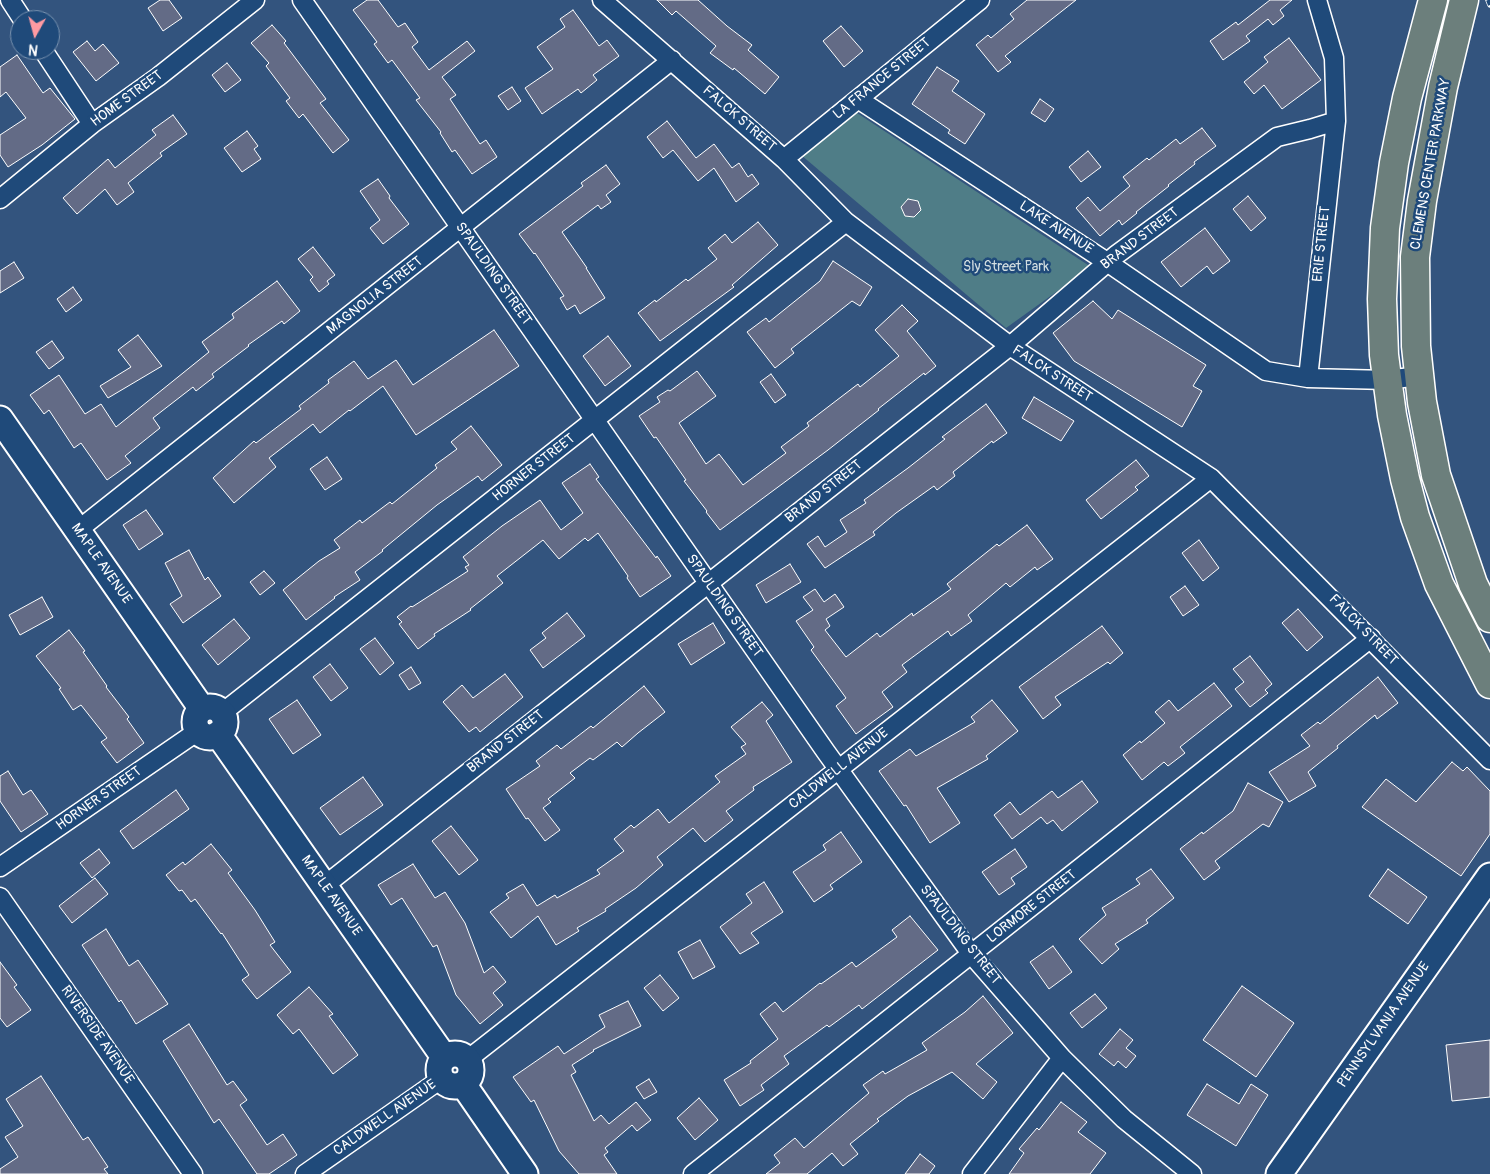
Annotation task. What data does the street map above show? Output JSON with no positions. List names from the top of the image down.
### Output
{
  "streets": {
    "main road": ["CLEMENS CENTER PARKWAY", "MAPLE AVENUE", "PENNSYLVANIA AVENUE"],
    "street": [
      "LA FRANCE STREET",
      "HOME STREET",
      "FALCK STREET",
      "LAKE AVENUE",
      "BRAND STREET",
      "ERIE STREET",
      "SPAULDING STREET",
      "MAGNOLIA STREET",
      "HORNER STREET",
      "CALDWELL AVENUE",
      "LORMORE STREET",
      "RIVERSIDE AVENUE"
    ]
  },
  "crossings": [
    ["LA FRANCE STREET", "FALCK STREET"],
    ["LA FRANCE STREET", "LAKE AVENUE"],
    ["FALCK STREET", "BRAND STREET"],
    ["FALCK STREET", "MAGNOLIA STREET"],
    ["FALCK STREET", "HORNER STREET"],
    ["FALCK STREET", "CALDWELL AVENUE"],
    ["FALCK STREET", "LORMORE STREET"],
    ["LAKE AVENUE", "BRAND STREET"],
    ["LAKE AVENUE", "ERIE STREET"],
    ["BRAND STREET", "ERIE STREET"],
    ["BRAND STREET", "SPAULDING STREET"],
    ["BRAND STREET", "MAPLE AVENUE"],
    ["SPAULDING STREET", "MAGNOLIA STREET"],
    ["SPAULDING STREET", "HORNER STREET"],
    ["SPAULDING STREET", "CALDWELL AVENUE"],
    ["SPAULDING STREET", "LORMORE STREET"],
    ["MAGNOLIA STREET", "MAPLE AVENUE"],
    ["HORNER STREET", "MAPLE AVENUE"],
    ["MAPLE AVENUE", "CALDWELL AVENUE"]
  ],
  "parks": ["Sly Street Park"],
  "north": "bottom"
}
